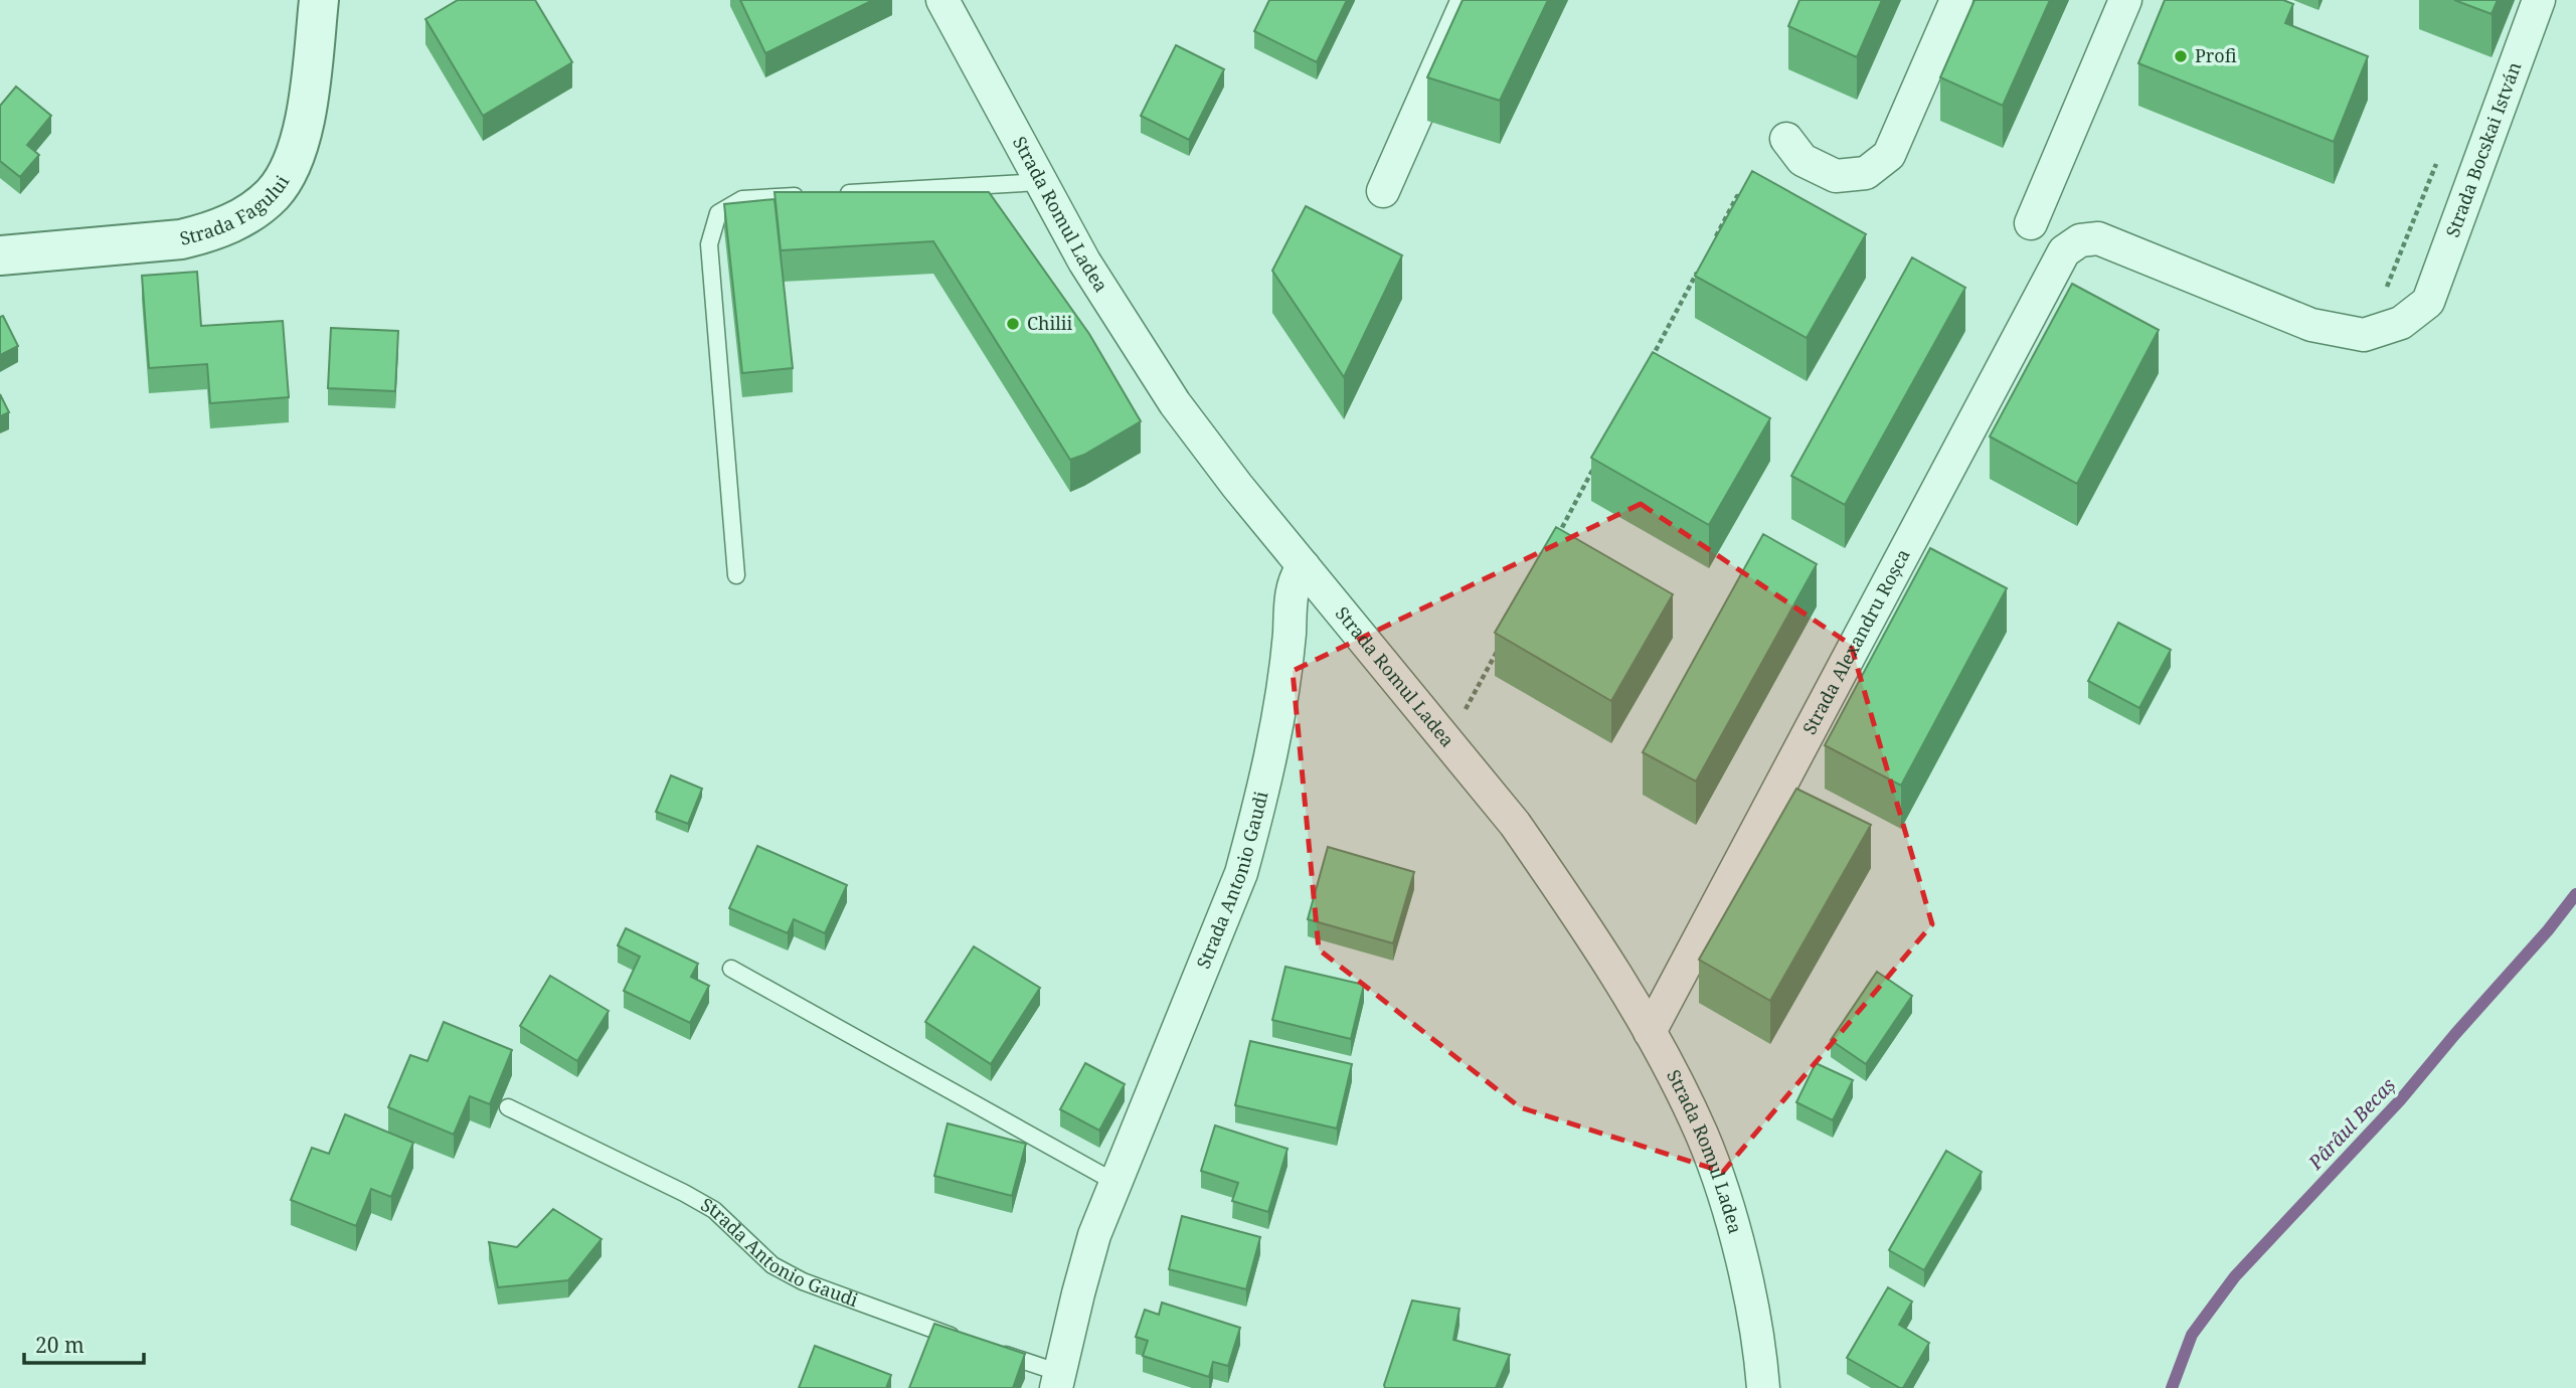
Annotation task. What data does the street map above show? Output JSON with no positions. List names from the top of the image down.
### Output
{
  "streets": {
    "street": [
      "Strada Bocskai István",
      "Strada Fagului",
      "Strada Romul Ladea",
      "Strada Alexandru Roșca",
      "Strada Antonio Gaudi"
    ]
  },
  "crossings": [
    ["Strada Bocskai István", "Strada Alexandru Roșca"],
    ["Strada Romul Ladea", "Strada Alexandru Roșca"],
    ["Strada Romul Ladea", "Strada Antonio Gaudi"]
  ],
  "water": ["Pârâul Becaș"],
  "places": ["Profi", "Chilii"],
  "scale_bar": "20 m"
}
